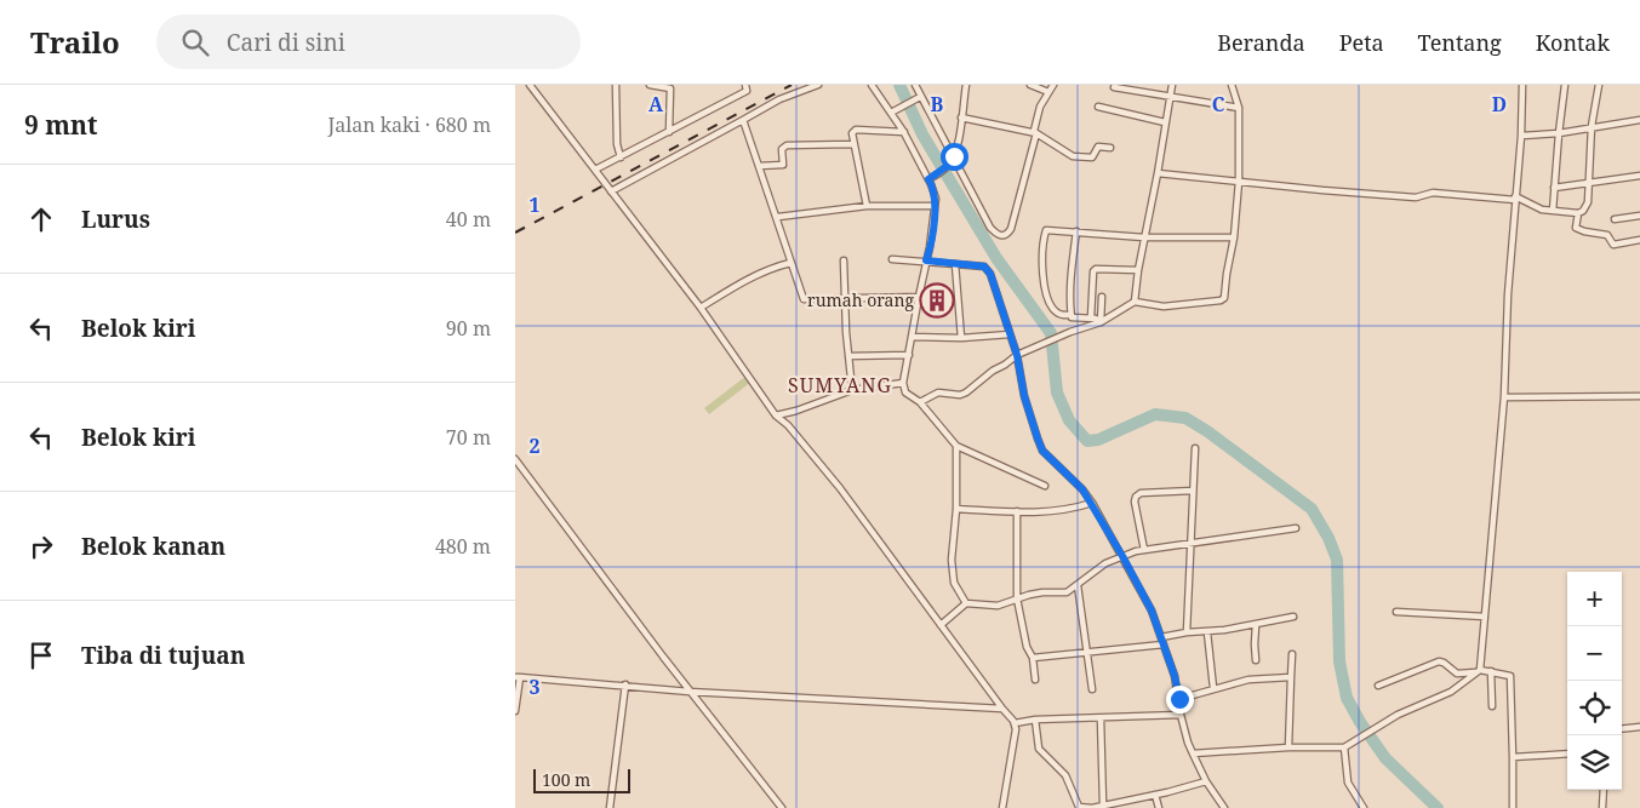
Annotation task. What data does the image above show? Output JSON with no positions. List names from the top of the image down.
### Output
{
  "districts": ["SUMYANG"],
  "places": {
    "building": ["rumah orang"]
  },
  "scale_bar": "100 m",
  "page": {
    "header": "Trailo",
    "search": "Cari di sini",
    "nav": [
      "Beranda",
      "Peta",
      "Tentang",
      "Kontak"
    ],
    "heading": ["9 mnt", "Jalan kaki · 680 m"],
    "list": [
      ["Lurus", "40 m"],
      ["Belok kiri", "90 m"],
      ["Belok kiri", "70 m"],
      ["Belok kanan", "480 m"],
      "Tiba di tujuan"
    ],
    "map_buttons": ["+", "−"],
    "scale": "100 m"
  },
  "grid": {
    "columns": [
      "A",
      "B",
      "C",
      "D"
    ],
    "rows": ["1", "2", "3"]
  }
}
